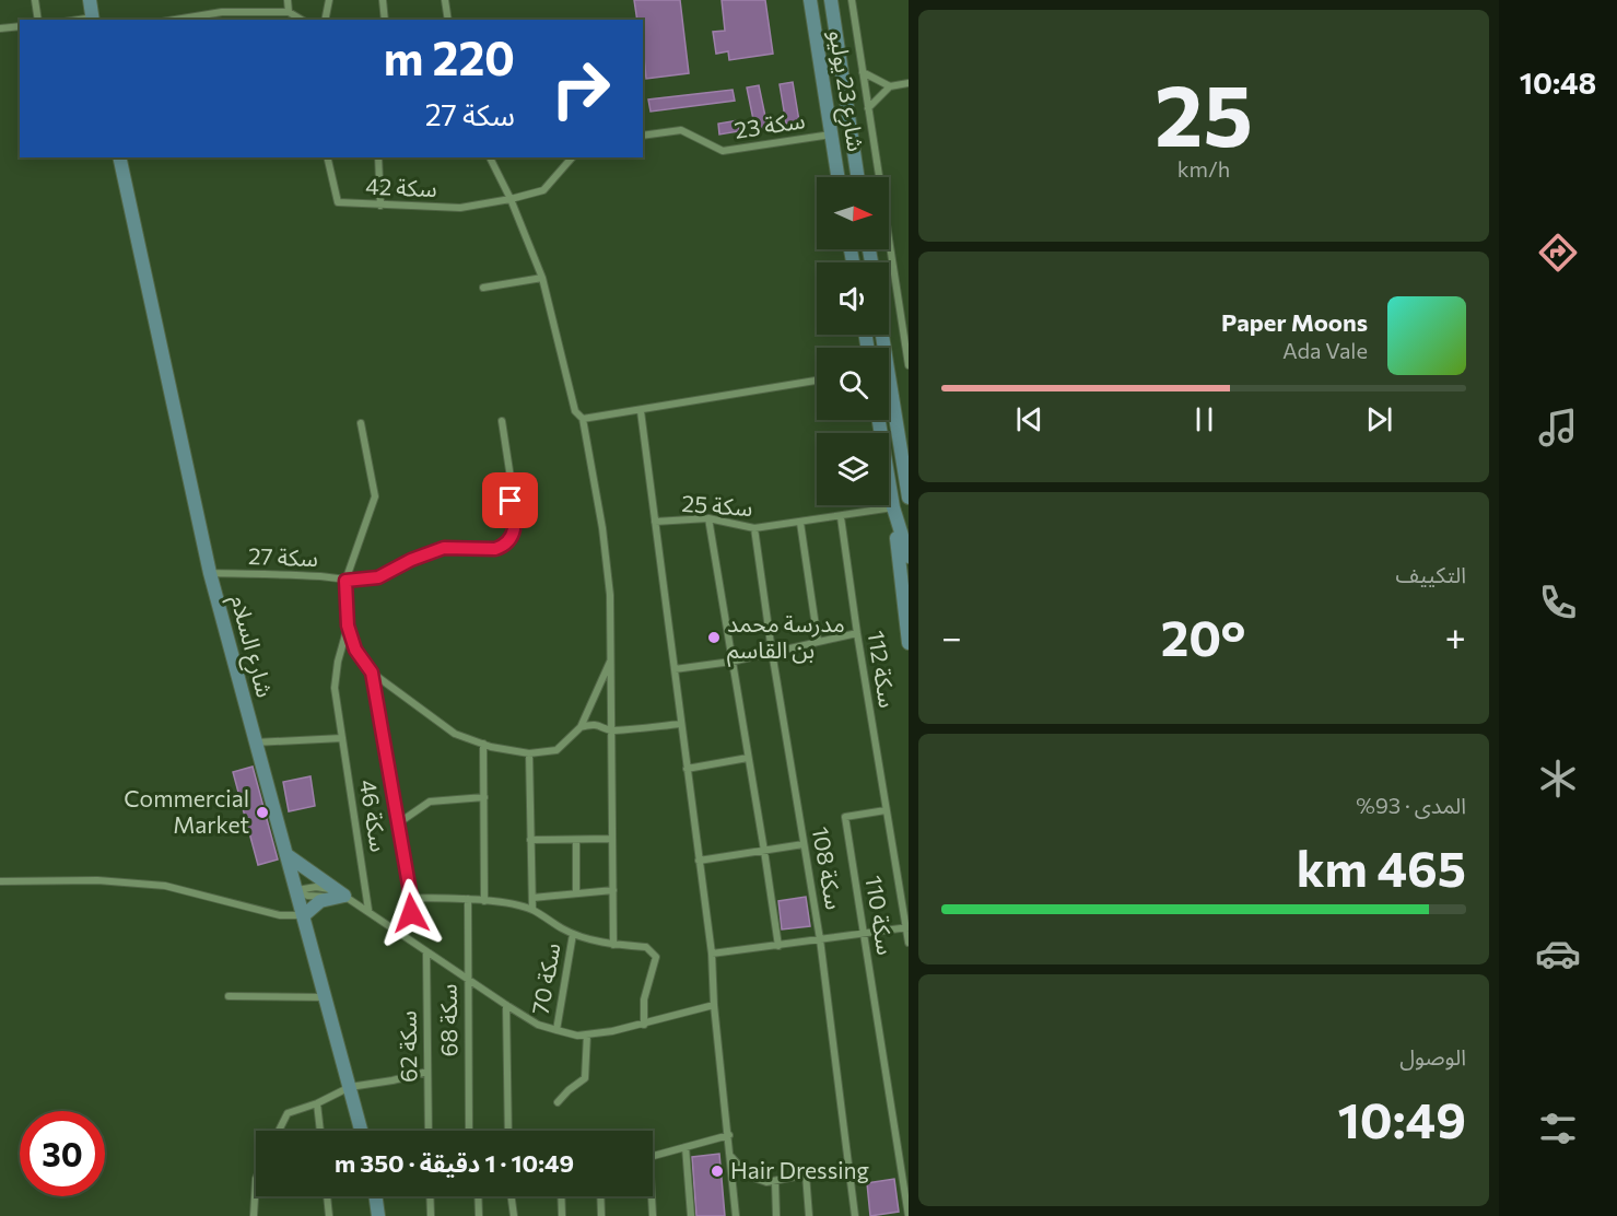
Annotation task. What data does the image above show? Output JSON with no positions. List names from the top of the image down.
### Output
{
  "streets": {
    "street": [
      "شارع 23 يوليو",
      "سكة 23",
      "سكة 42",
      "سكة 25",
      "سكة 27",
      "شارع السلام",
      "سكة 112",
      "سكة 46",
      "سكة 108",
      "سكة 110",
      "سكة 70",
      "سكة 68",
      "سكة 62"
    ]
  },
  "crossings": [
    ["شارع 23 يوليو", "سكة 23"],
    ["سكة 25", "سكة 112"],
    ["سكة 25", "سكة 108"],
    ["سكة 27", "شارع السلام"],
    ["سكة 112", "سكة 110"]
  ],
  "places": ["مدرسة محمد بن القاسم", "Commercial Market", "Hair Dressing"],
  "north": "right",
  "page": {
    "tabs": "10:48",
    "tile": [
      ["25", "km/h"],
      "التكييف",
      ["المدى · 93%", "465 km"],
      ["الوصول", "10:49"]
    ],
    "turn": ["220 m", "سكة 27"],
    "song": ["Paper Moons", "Ada Vale"],
    "heat": ["−", "20°", "+"],
    "limit": "30",
    "trip": "10:49 · 1 دقيقة · 350 m"
  }
}
